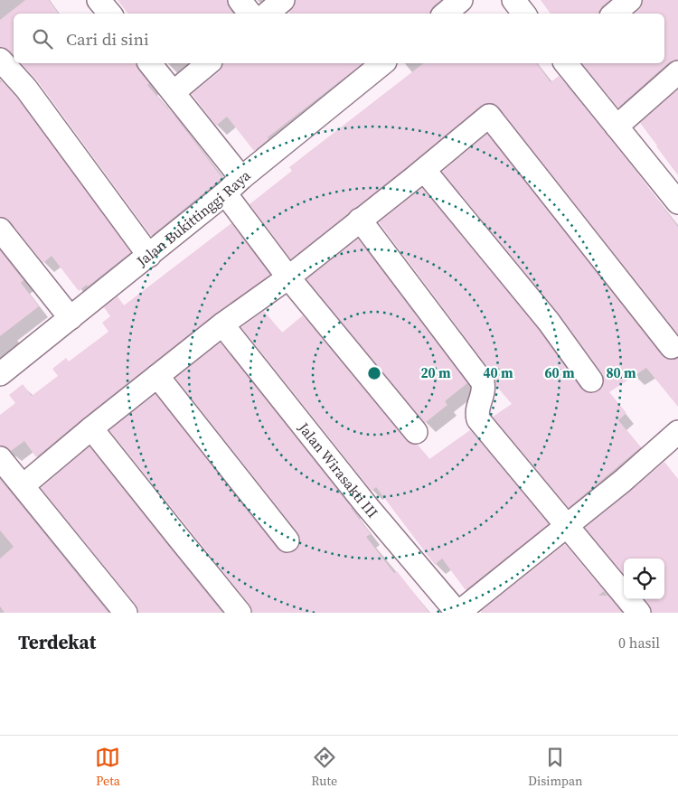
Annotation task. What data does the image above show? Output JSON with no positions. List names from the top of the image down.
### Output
{
  "streets": {
    "street": ["Jalan Bukittinggi Raya", "Jalan Wirasakti III"]
  },
  "page": {
    "search": "Cari di sini",
    "heading": ["Terdekat", "0 hasil"],
    "nav": ["Peta", "Rute", "Disimpan"]
  },
  "rings": [
    "20 m",
    "40 m",
    "60 m",
    "80 m"
  ]
}
